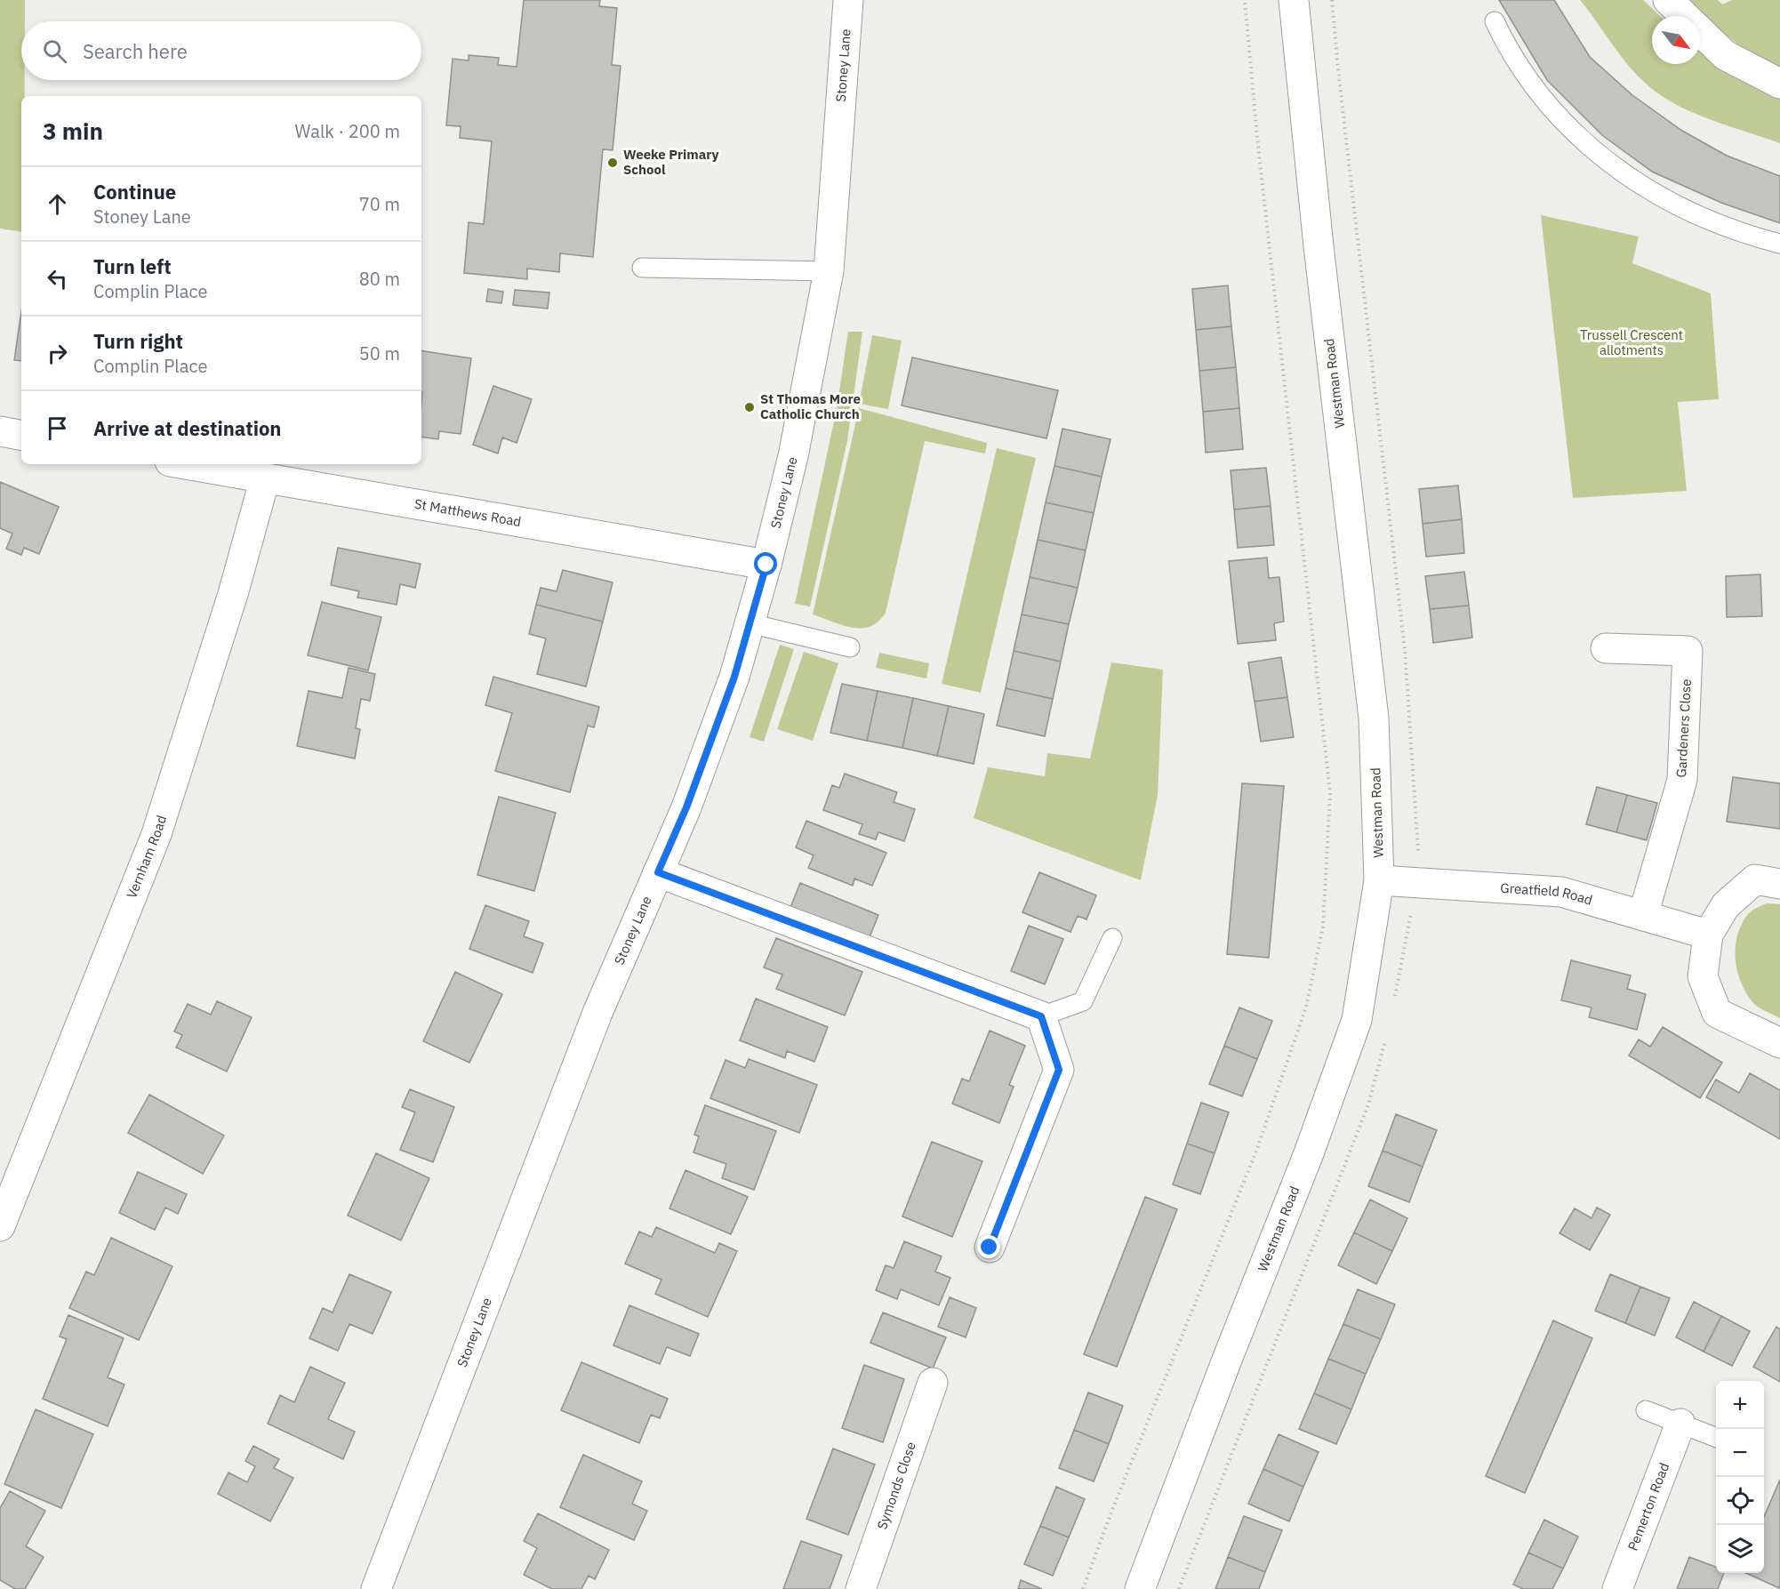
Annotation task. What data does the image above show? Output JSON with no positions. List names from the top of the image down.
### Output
{
  "streets": {
    "street": [
      "Stoney Lane",
      "Westman Road",
      "St Matthews Road",
      "Gardeners Close",
      "Vernham Road",
      "Greatfield Road",
      "Symonds Close",
      "Pemerton Road"
    ]
  },
  "crossings": [
    ["Stoney Lane", "St Matthews Road"],
    ["Westman Road", "Greatfield Road"],
    ["St Matthews Road", "Vernham Road"],
    ["Gardeners Close", "Greatfield Road"]
  ],
  "parks": ["Trussell Crescent allotments"],
  "places": ["Weeke Primary School", "St Thomas More Catholic Church"],
  "north": "bottom right",
  "page": {
    "search": "Search here",
    "heading": ["3 min", "Walk · 200 m"],
    "list": [
      ["Continue", "Stoney Lane", "70 m"],
      ["Turn left", "Complin Place", "80 m"],
      ["Turn right", "Complin Place", "50 m"],
      "Arrive at destination"
    ],
    "map_buttons": ["+", "−"]
  }
}
